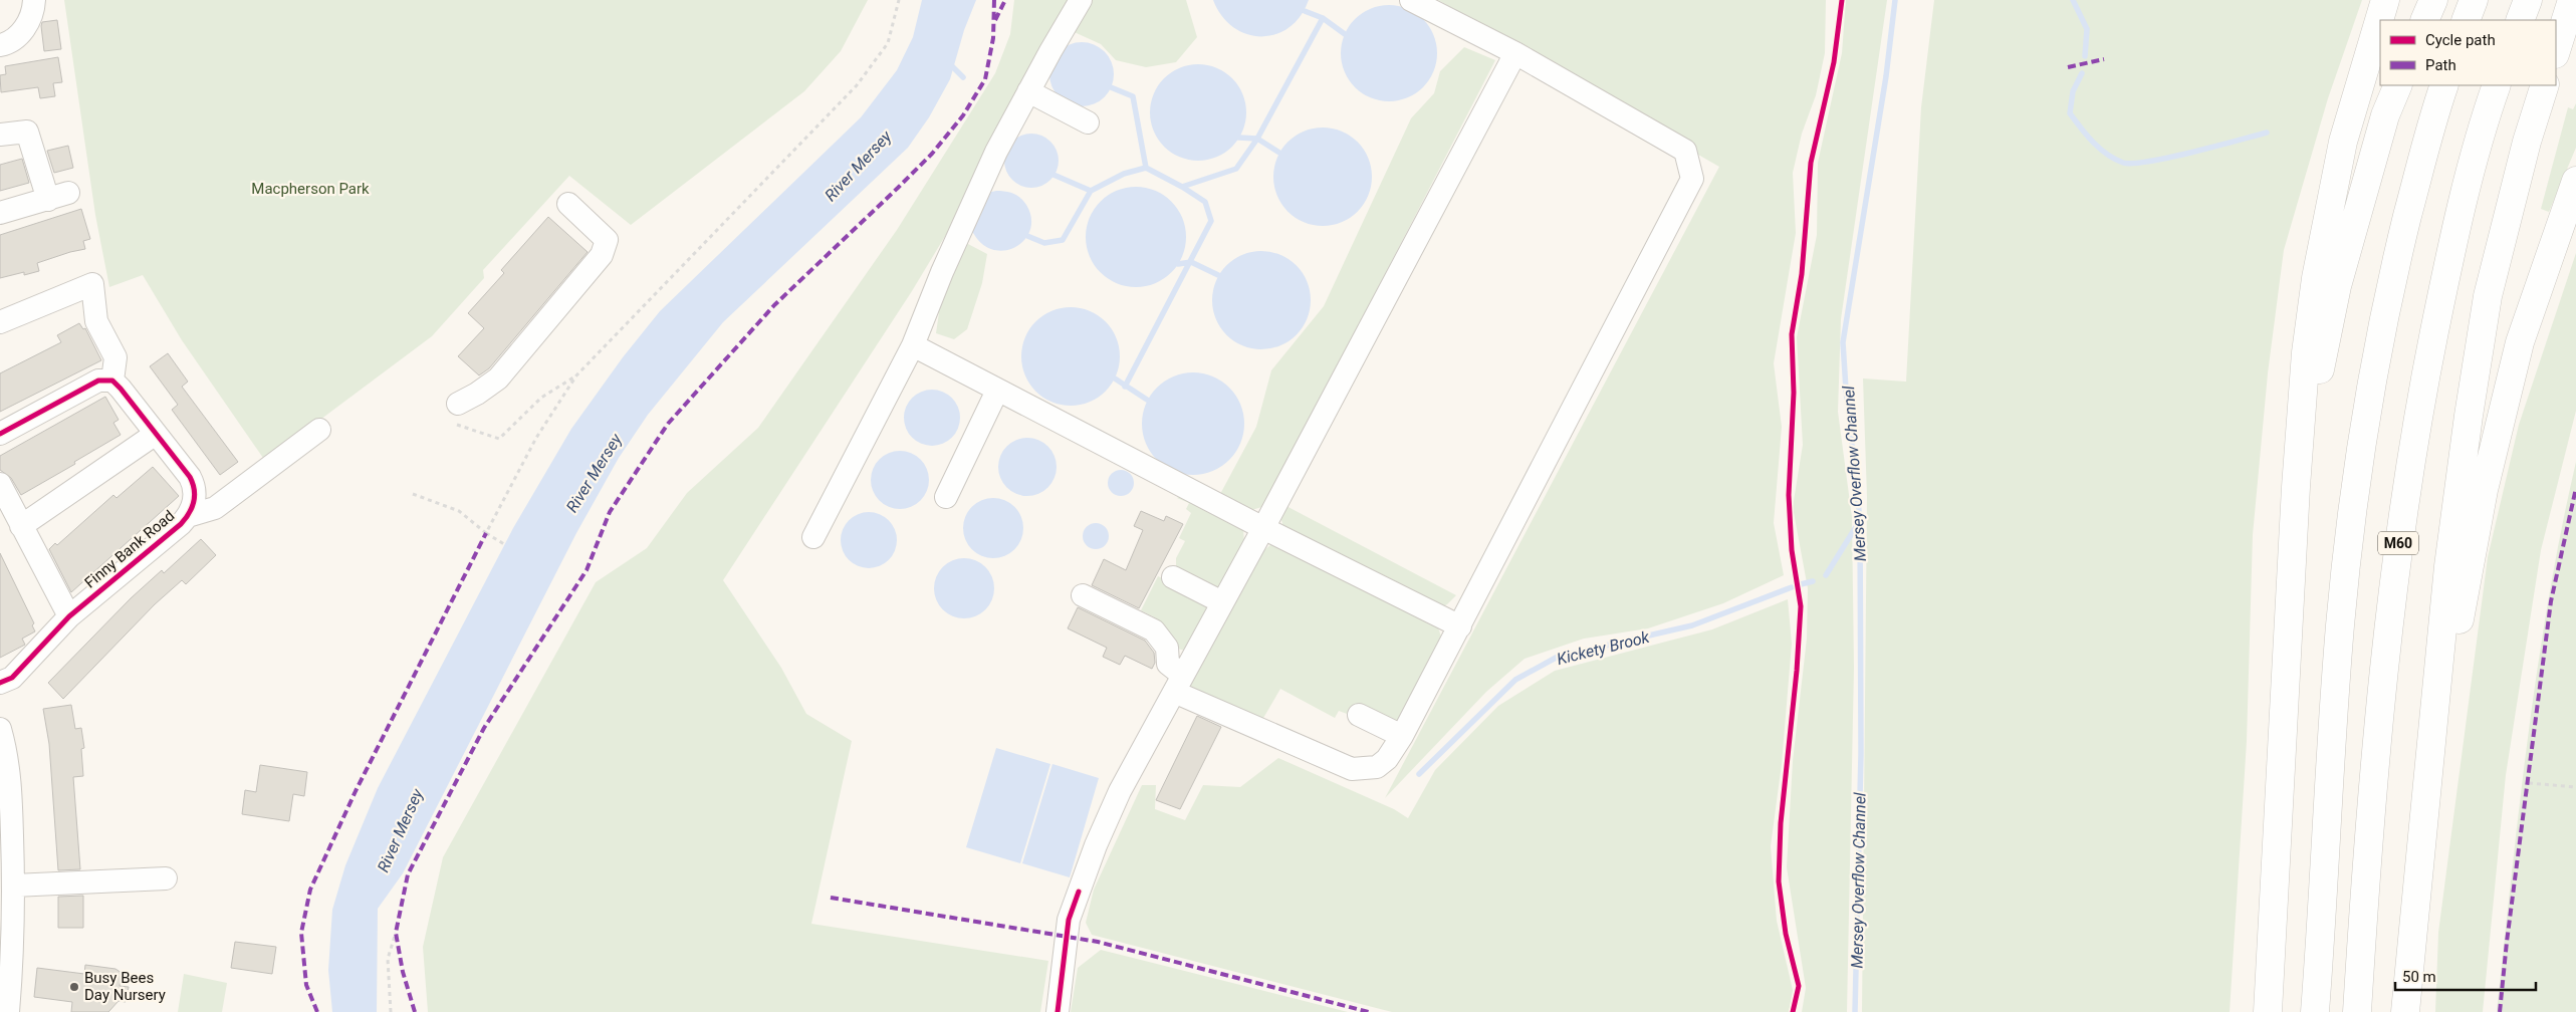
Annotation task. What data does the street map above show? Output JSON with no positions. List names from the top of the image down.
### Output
{
  "streets": {
    "highway": ["M60"],
    "street": ["Finny Bank Road"]
  },
  "water": ["River Mersey", "Mersey Overflow Channel", "Kickety Brook"],
  "parks": ["Macpherson Park"],
  "places": ["Busy Bees Day Nursery"],
  "legend": ["Cycle path", "Path"],
  "scale_bar": "50 m"
}
